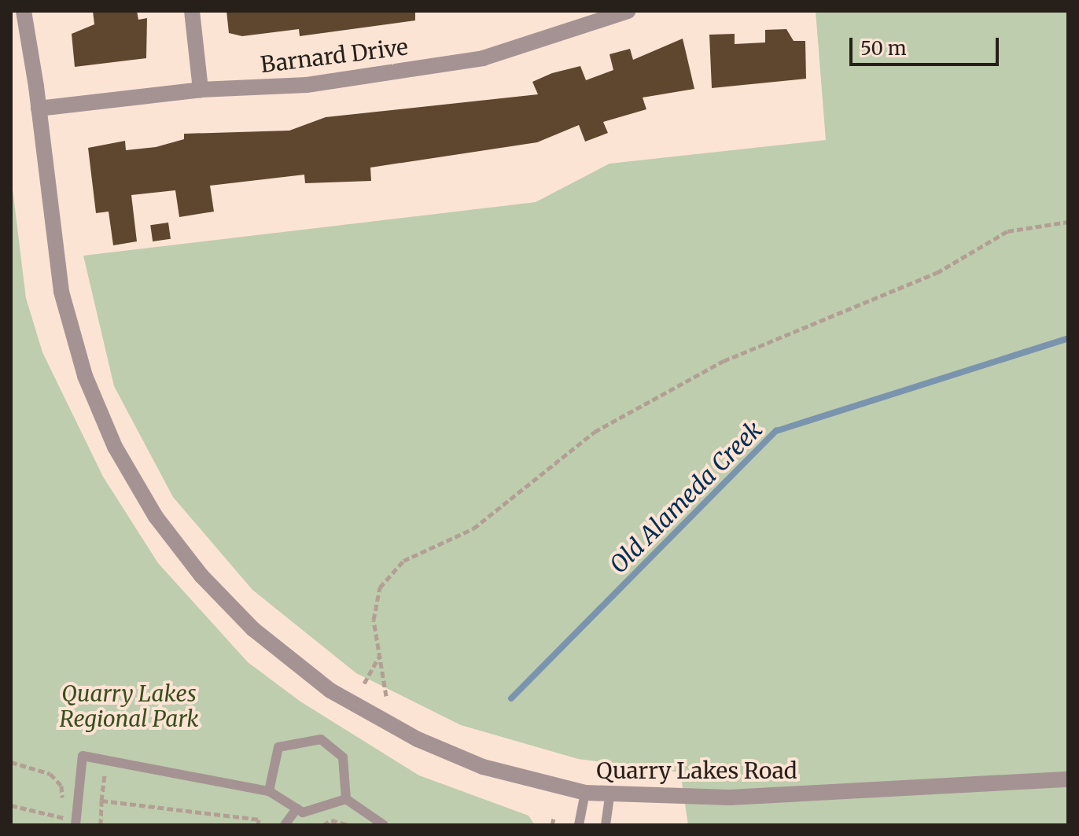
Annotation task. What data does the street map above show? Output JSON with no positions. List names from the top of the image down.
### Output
{
  "streets": {
    "street": ["Barnard Drive", "Quarry Lakes Road"]
  },
  "crossings": [
    ["Barnard Drive", "Quarry Lakes Road"]
  ],
  "water": ["Old Alameda Creek"],
  "parks": ["Quarry Lakes Regional Park"],
  "scale_bar": "50 m"
}
